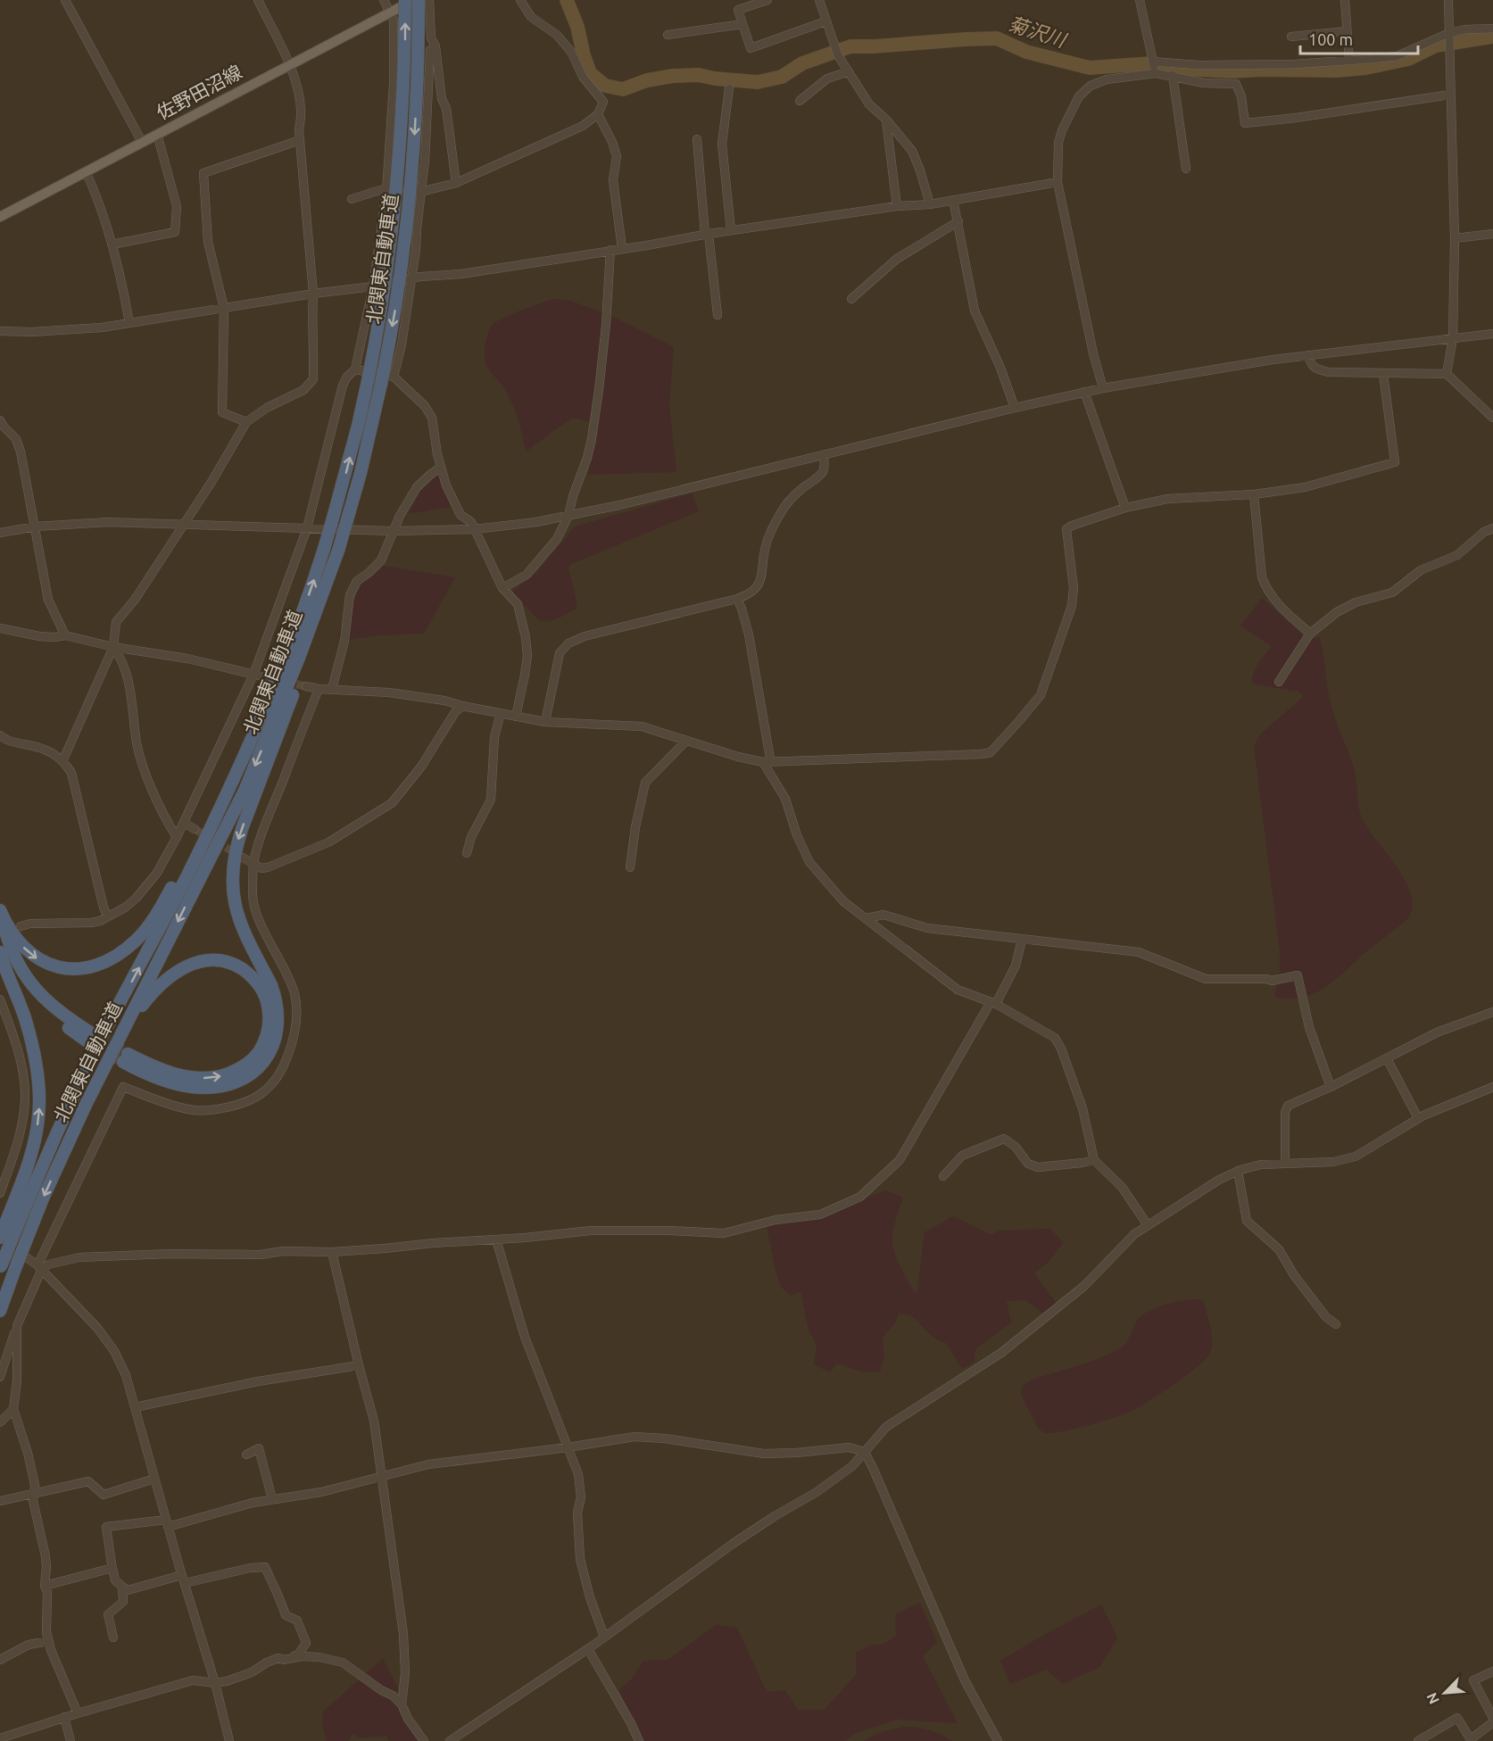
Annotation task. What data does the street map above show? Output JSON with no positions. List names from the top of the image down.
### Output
{
  "streets": {
    "highway": ["北関東自動車道"],
    "main road": ["佐野田沼線"]
  },
  "crossings": [
    ["佐野田沼線", "北関東自動車道"]
  ],
  "water": ["菊沢川"],
  "scale_bar": "100 m",
  "north": "bottom left"
}
